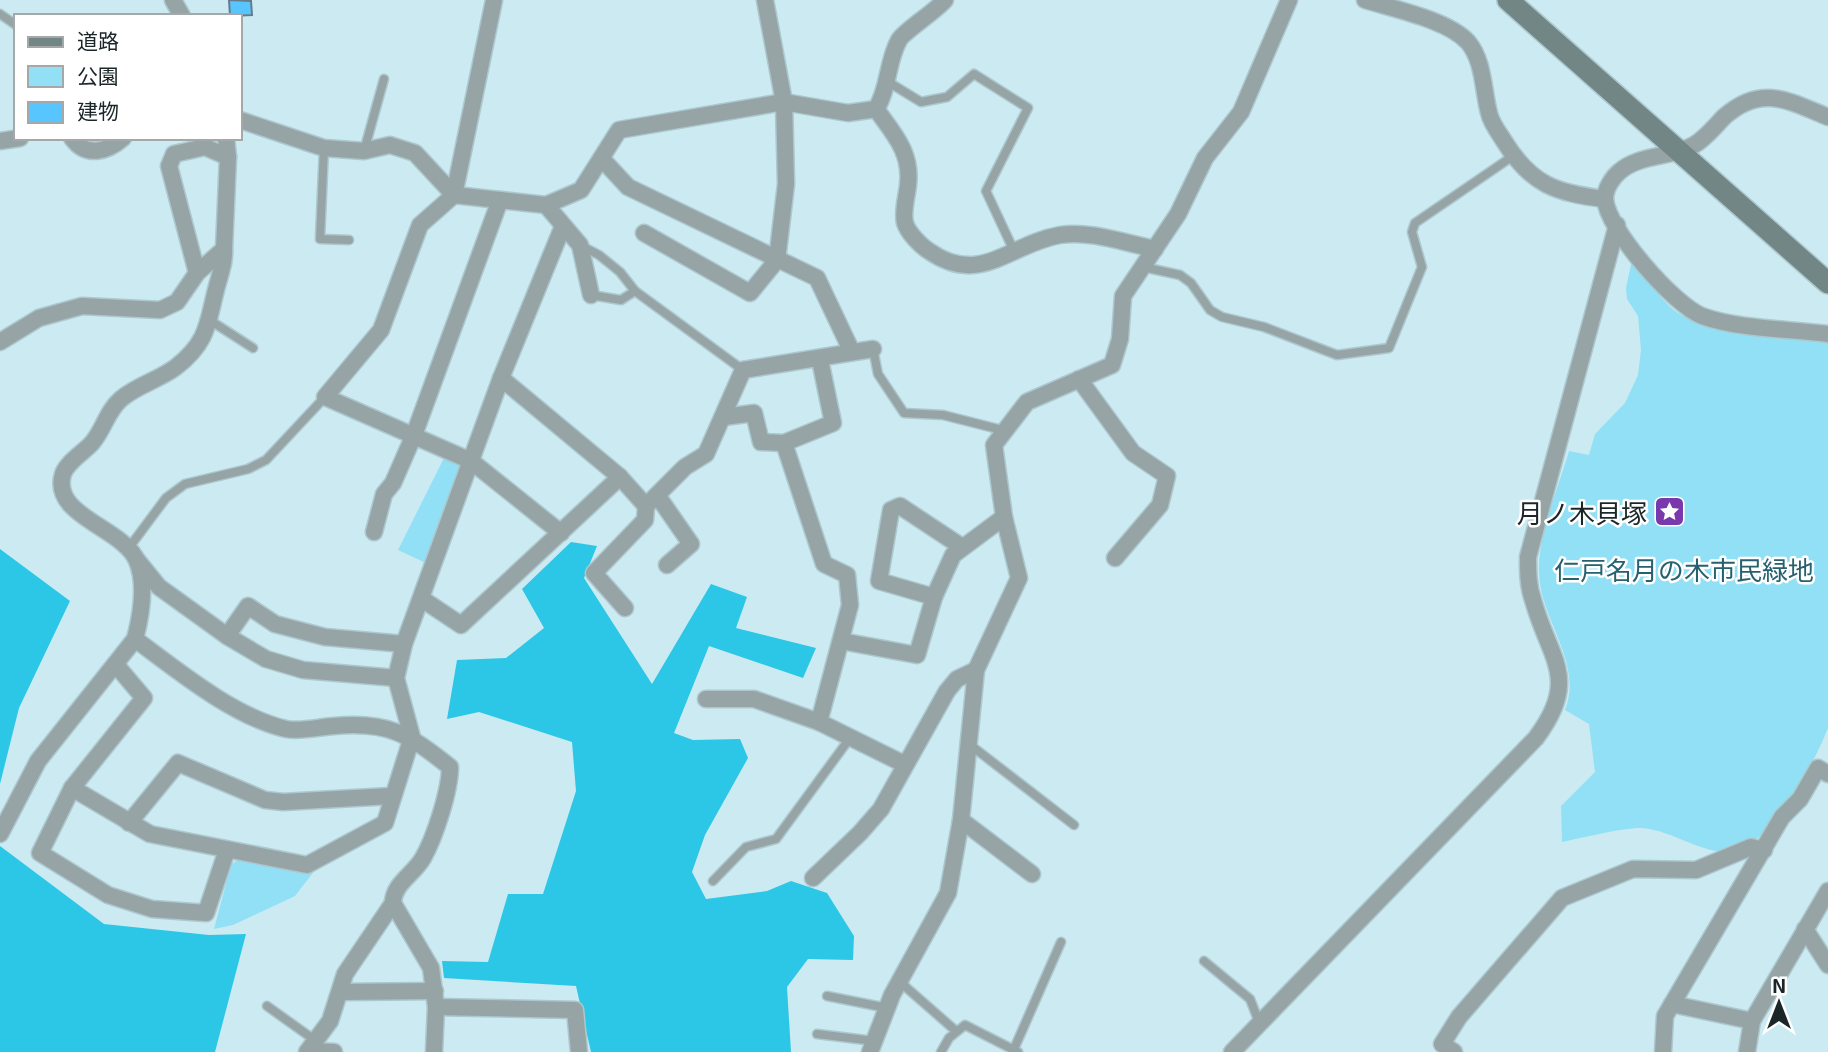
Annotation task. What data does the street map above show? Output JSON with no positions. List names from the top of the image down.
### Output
{
  "parks": ["仁戸名月の木市民緑地"],
  "places": {
    "place": ["月ノ木貝塚"]
  },
  "legend": ["道路", "公園", "建物"],
  "north": "top"
}
